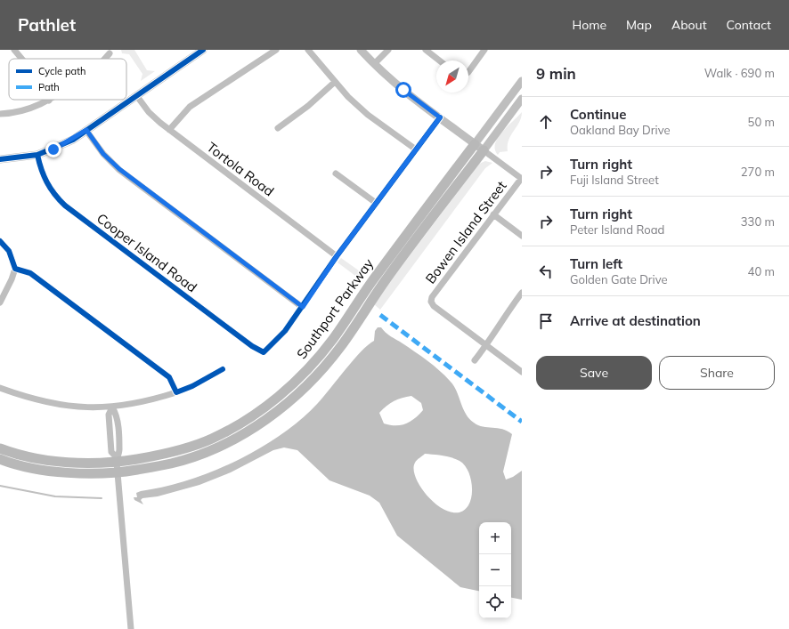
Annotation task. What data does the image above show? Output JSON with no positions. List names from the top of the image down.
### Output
{
  "streets": {
    "main road": ["Southport Parkway"],
    "street": ["Tortola Road", "Bowen Island Street", "Cooper Island Road"]
  },
  "legend": ["Cycle path", "Path"],
  "north": "bottom left",
  "page": {
    "header": "Pathlet",
    "nav": [
      "Home",
      "Map",
      "About",
      "Contact"
    ],
    "heading": ["9 min", "Walk · 690 m"],
    "list": [
      ["Continue", "Oakland Bay Drive", "50 m"],
      ["Turn right", "Fuji Island Street", "270 m"],
      ["Turn right", "Peter Island Road", "330 m"],
      ["Turn left", "Golden Gate Drive", "40 m"],
      "Arrive at destination"
    ],
    "buttons": ["Save", "Share"],
    "map_buttons": ["+", "−"]
  }
}
